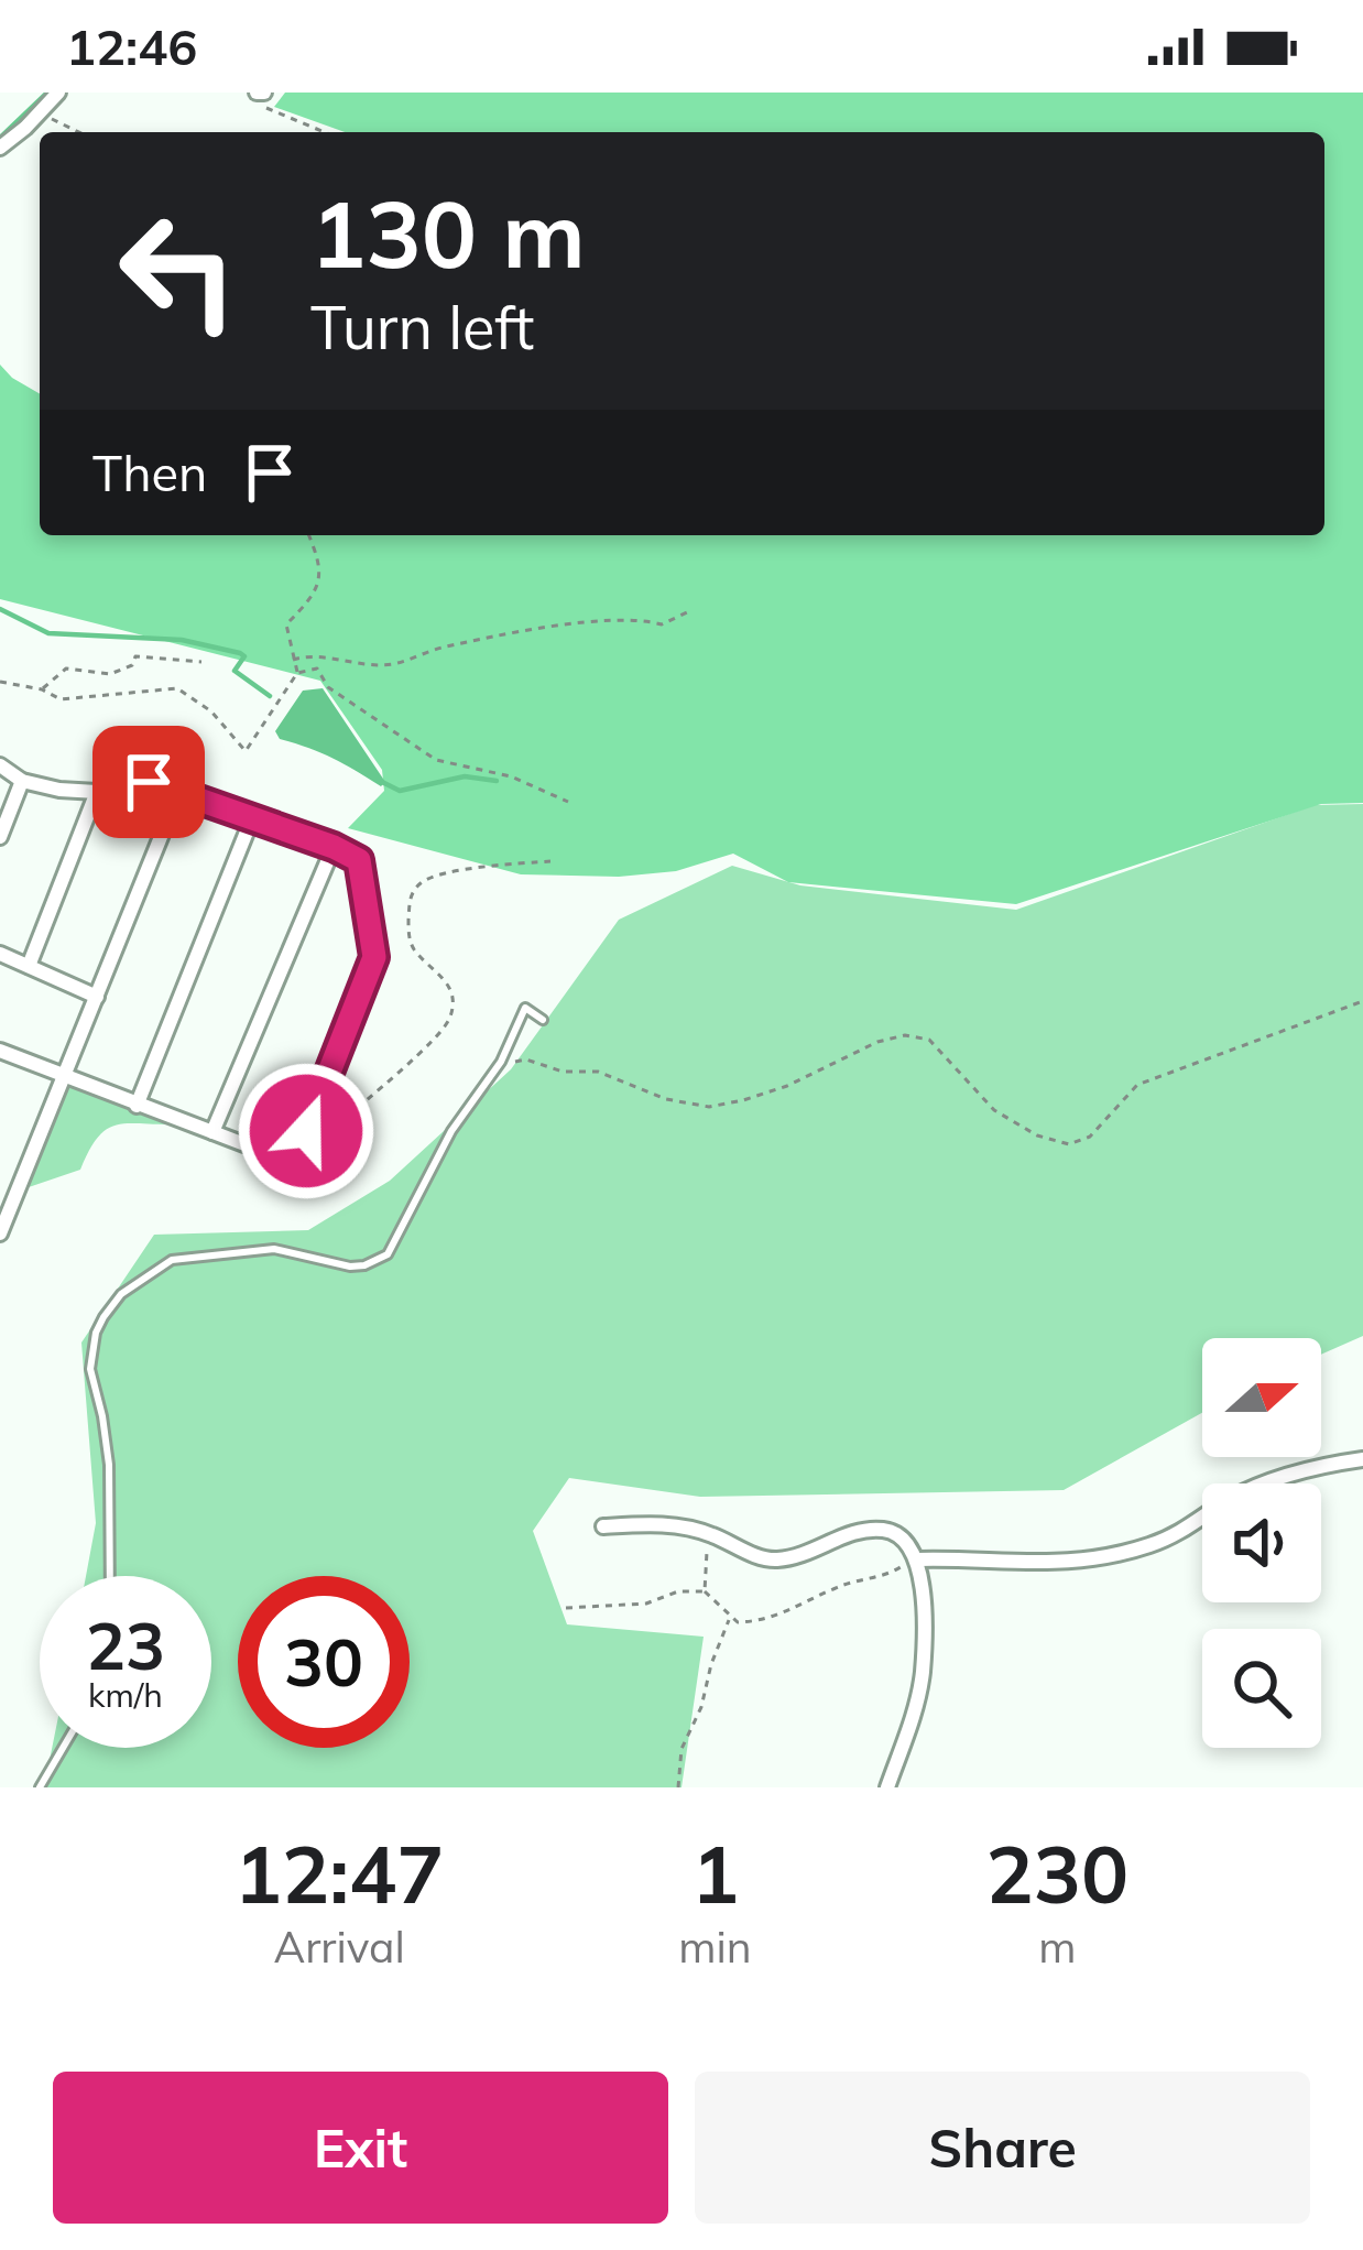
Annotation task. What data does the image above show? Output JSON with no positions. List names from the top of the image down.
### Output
{
  "north": "right",
  "page": {
    "status": "12:46",
    "turn": ["130 m", "Turn left"],
    "then": "Then",
    "speed": "23 km/h",
    "limit": "30",
    "eta": [
      "12:47",
      "Arrival",
      "1",
      "min",
      "230",
      "m"
    ],
    "buttons": ["Exit", "Share"]
  }
}
